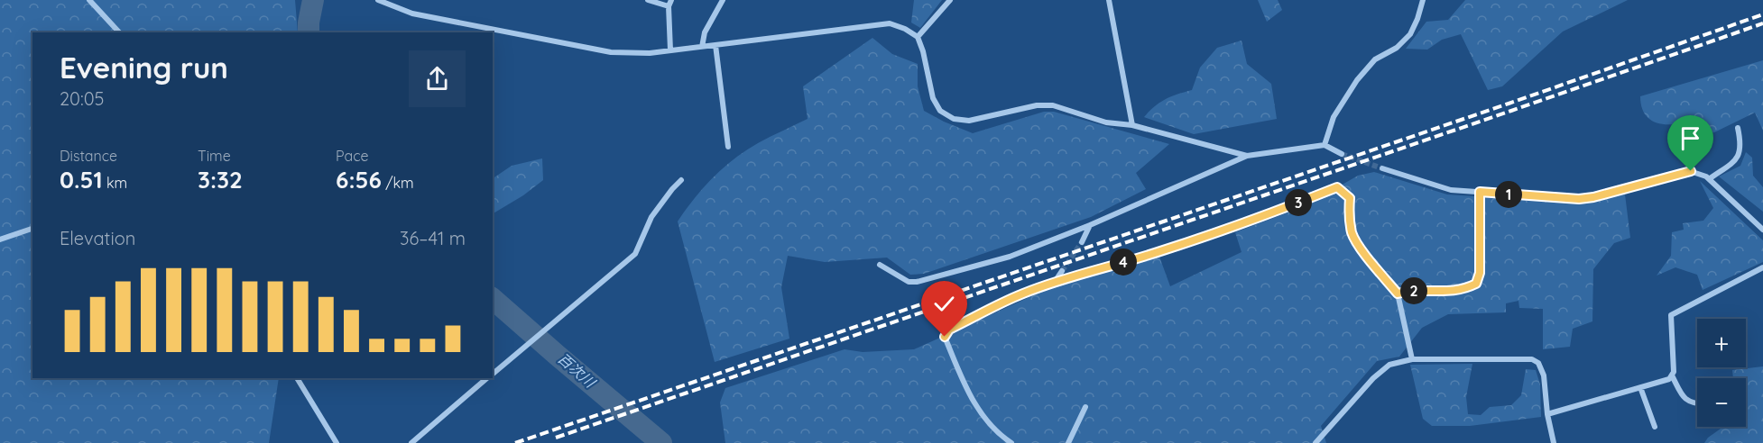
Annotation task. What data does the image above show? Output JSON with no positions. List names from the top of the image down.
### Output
{
  "water": ["百次川"],
  "page": {
    "heading": ["Evening run", "20:05"],
    "stats": [
      ["Distance", "0.51 km"],
      ["Time", "3:32"],
      ["Pace", "6:56 /km"]
    ],
    "pins": [
      "1",
      "3",
      "4",
      "2"
    ],
    "chart": ["Elevation", "36–41 m"],
    "map_buttons": ["+", "−"]
  }
}
